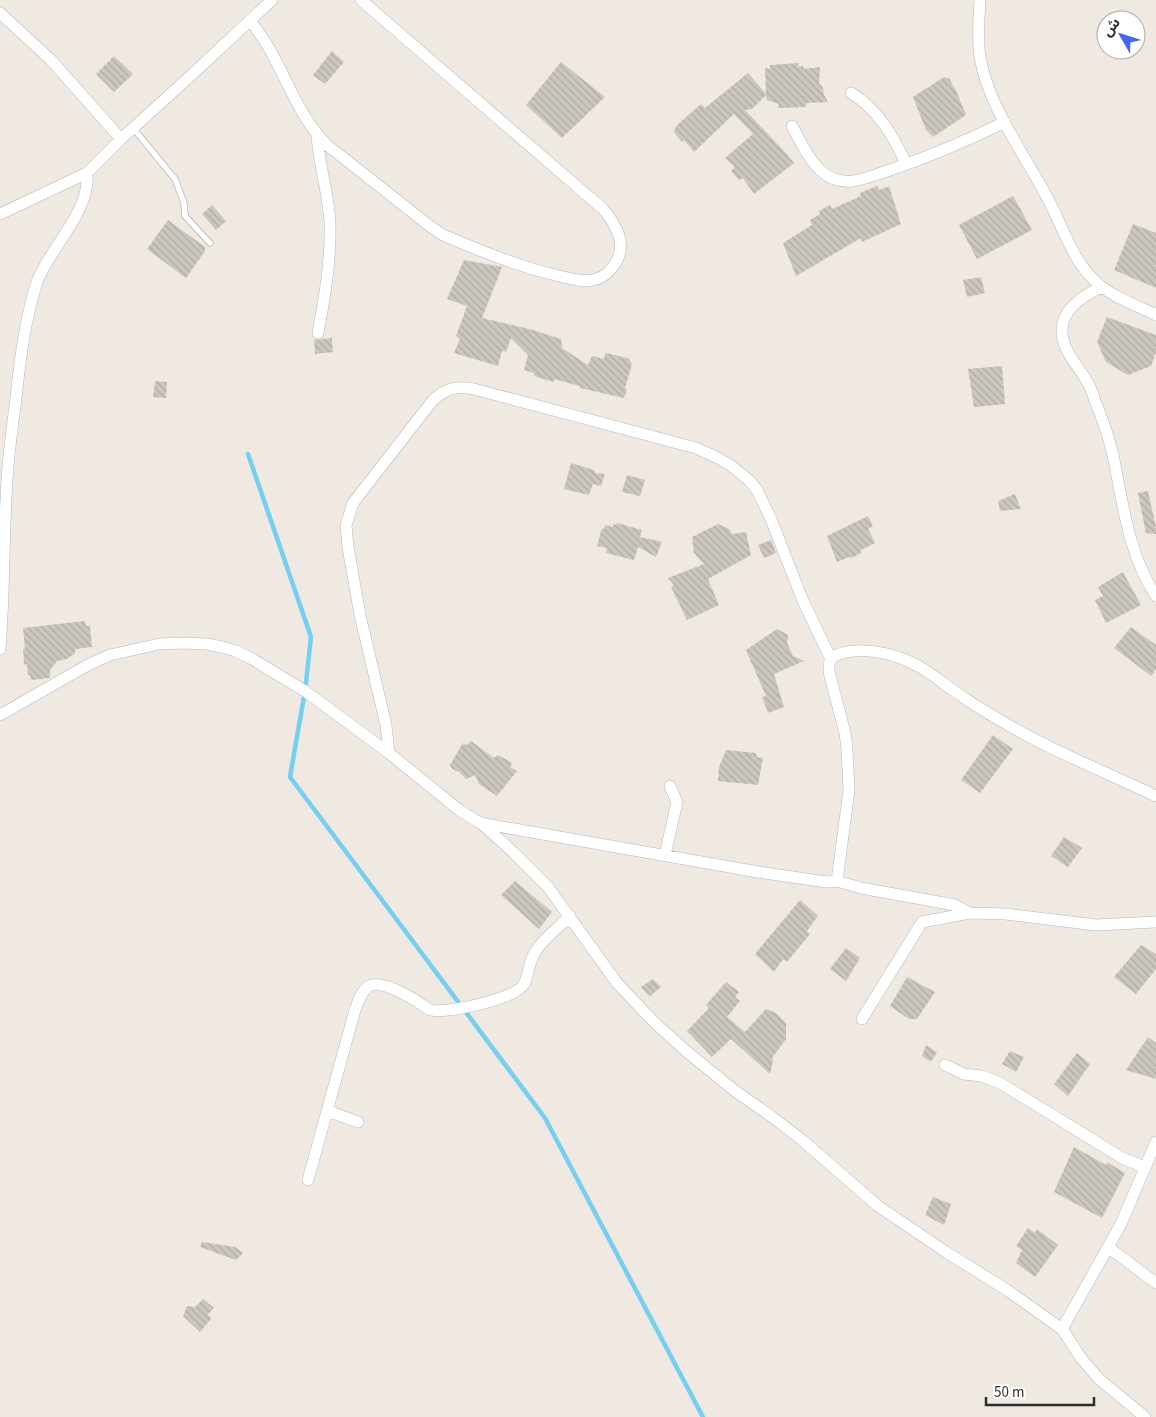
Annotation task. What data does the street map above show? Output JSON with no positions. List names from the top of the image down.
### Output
{
  "scale_bar": "50 m",
  "north": "top left"
}
